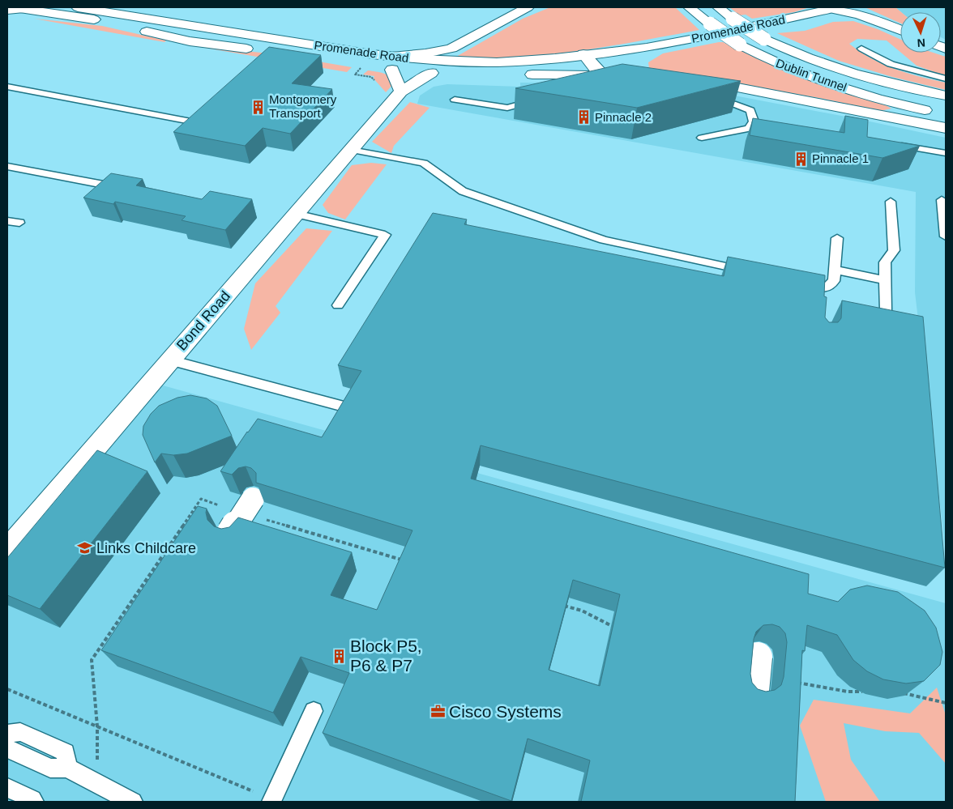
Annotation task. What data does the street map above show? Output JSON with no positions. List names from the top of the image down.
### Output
{
  "streets": {
    "main road": ["Promenade Road", "Dublin Tunnel", "Bond Road"]
  },
  "crossings": [
    ["Promenade Road", "Bond Road"]
  ],
  "places": {
    "building": [
      "Montgomery Transport",
      "Pinnacle 2",
      "Pinnacle 1",
      "Block P5, P6 & P7"
    ],
    "school or university": ["Links Childcare"],
    "office": ["Cisco Systems"]
  },
  "north": "bottom"
}
